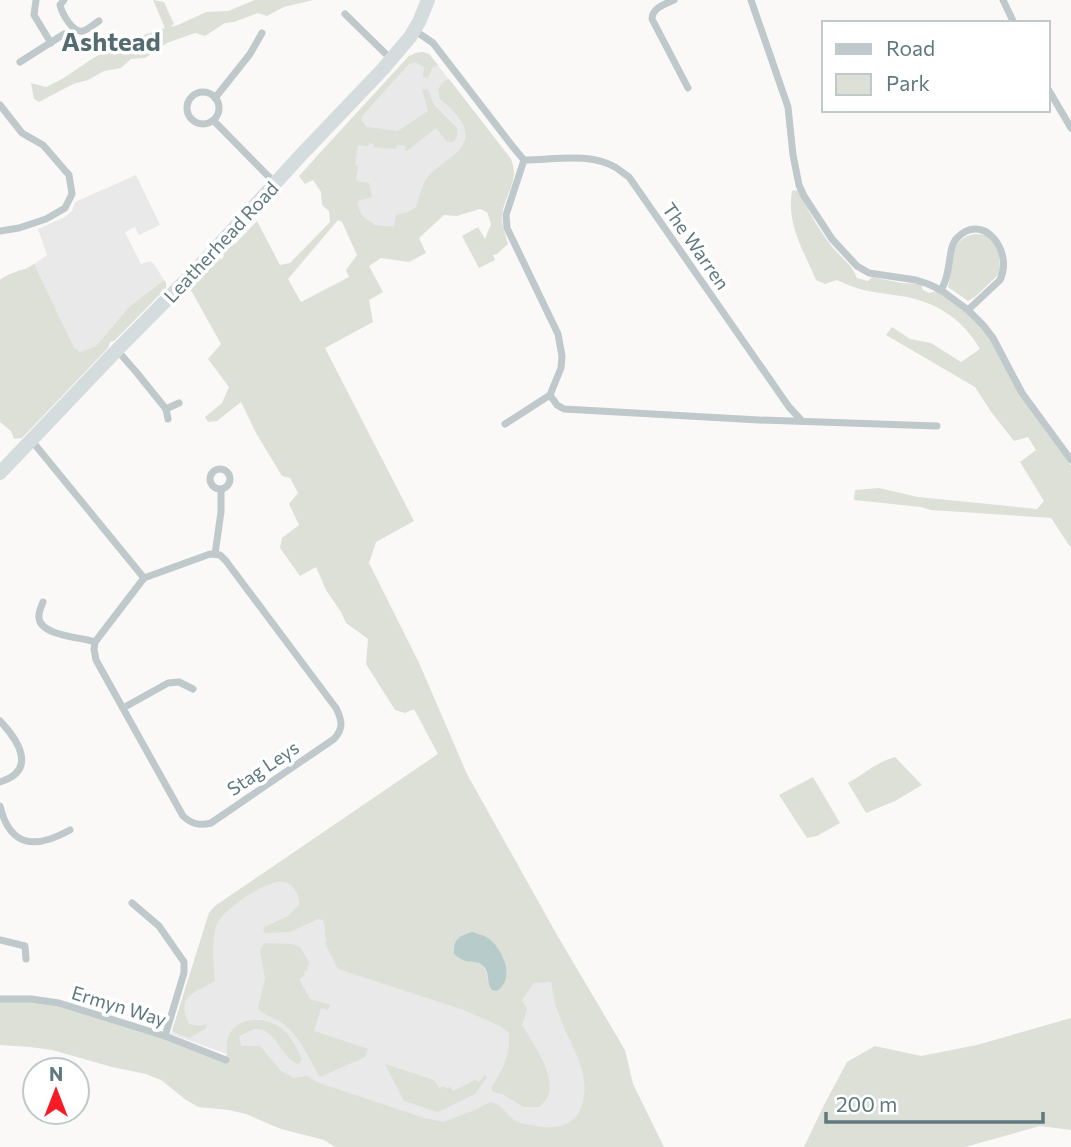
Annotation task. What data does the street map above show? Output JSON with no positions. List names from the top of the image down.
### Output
{
  "streets": {
    "highway": ["Leatherhead Road"],
    "street": ["The Warren", "Stag Leys", "Ermyn Way"]
  },
  "districts": ["Ashtead"],
  "legend": ["Road", "Park"],
  "scale_bar": "200 m",
  "north": "top"
}
